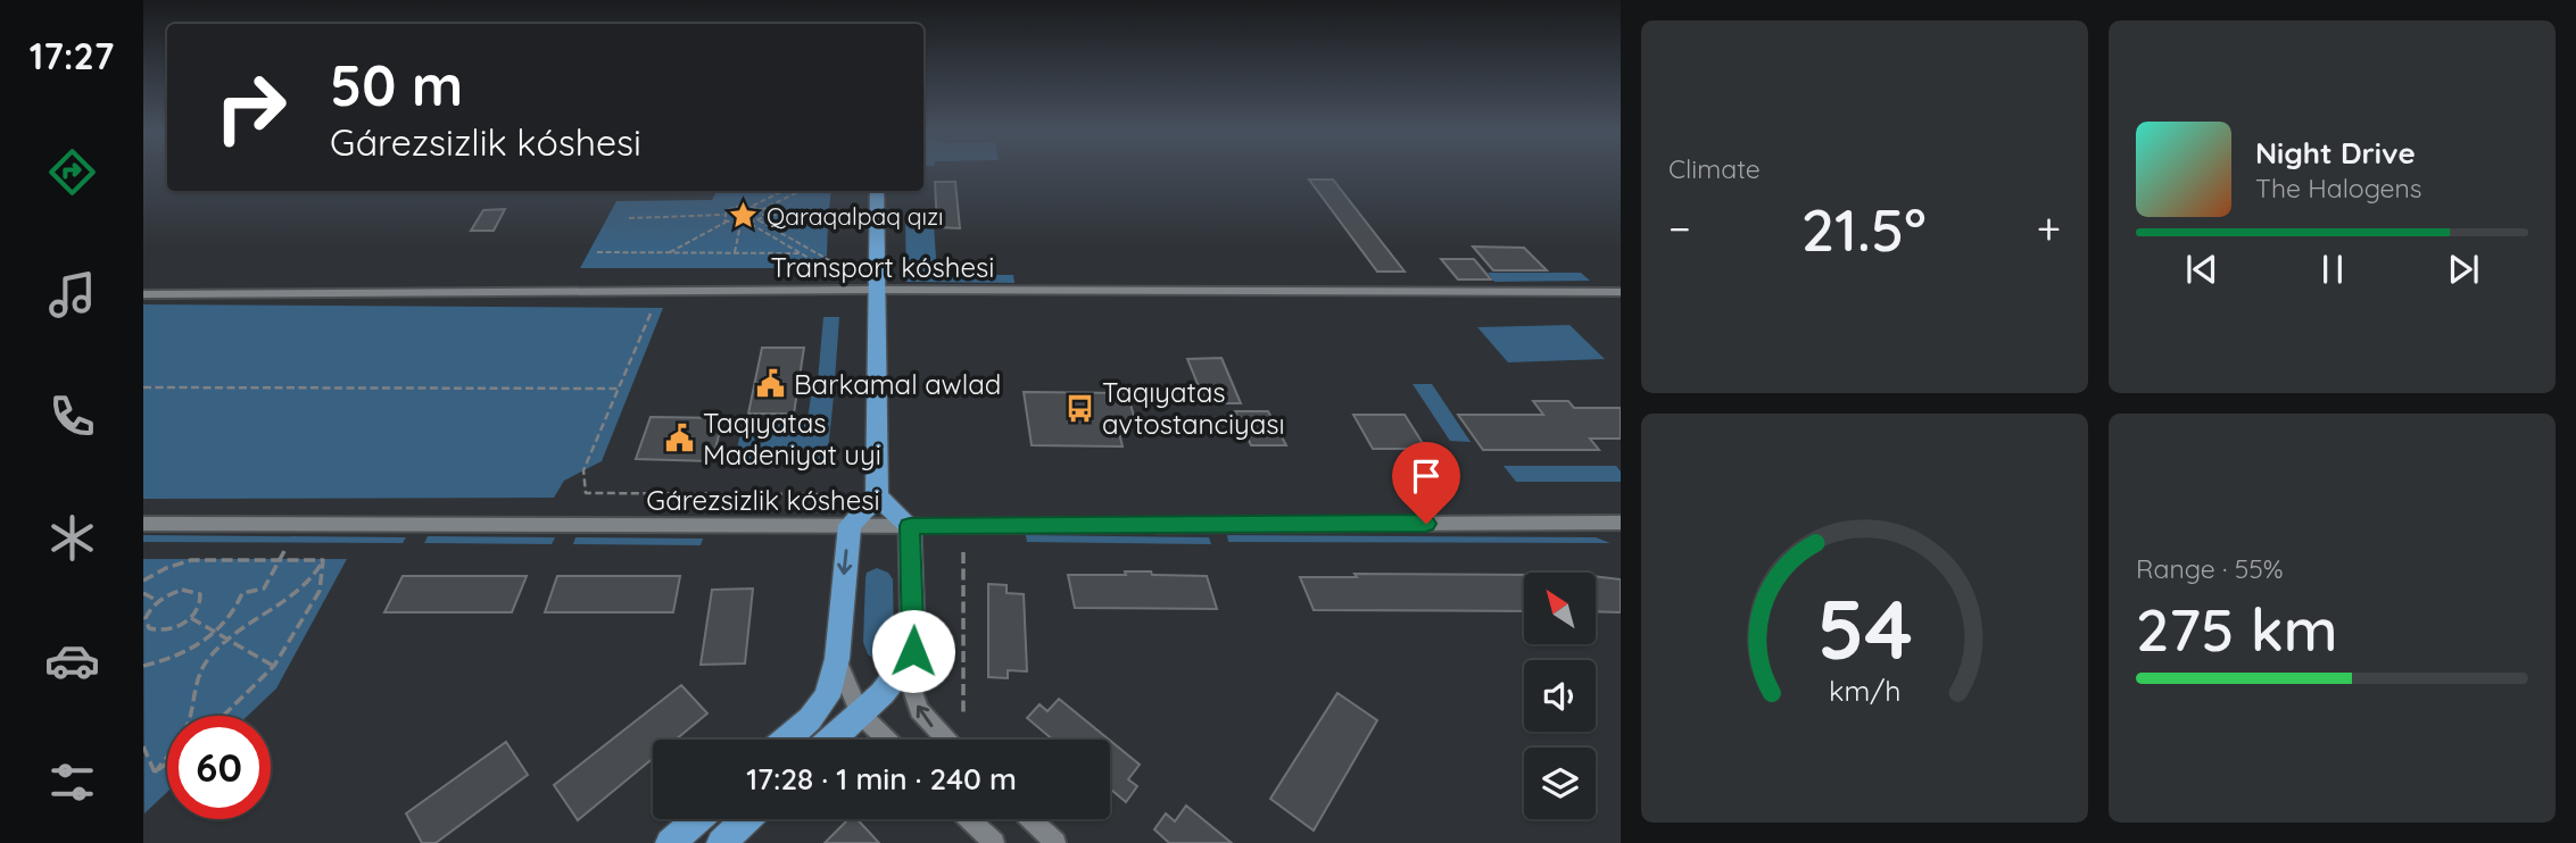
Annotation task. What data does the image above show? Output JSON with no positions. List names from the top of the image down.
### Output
{
  "streets": {
    "street": ["Transport kóshesi", "Gárezsizlik kóshesi"]
  },
  "places": {
    "place": ["Qaraqalpaq qızı"],
    "public building": ["Barkamal awlad", "Taqıyatas Madeniyat uyi"],
    "bus stop": ["Taqıyatas avtostanciyası"]
  },
  "north": "top left",
  "page": {
    "tabs": "17:27",
    "tile": [
      "Climate",
      ["Range · 55%", "275 km"]
    ],
    "turn": ["50 m", "Gárezsizlik kóshesi"],
    "song": ["Night Drive", "The Halogens"],
    "heat": ["−", "21.5°", "+"],
    "limit": "60",
    "trip": "17:28 · 1 min · 240 m",
    "gauge": ["54", "km/h"]
  }
}
